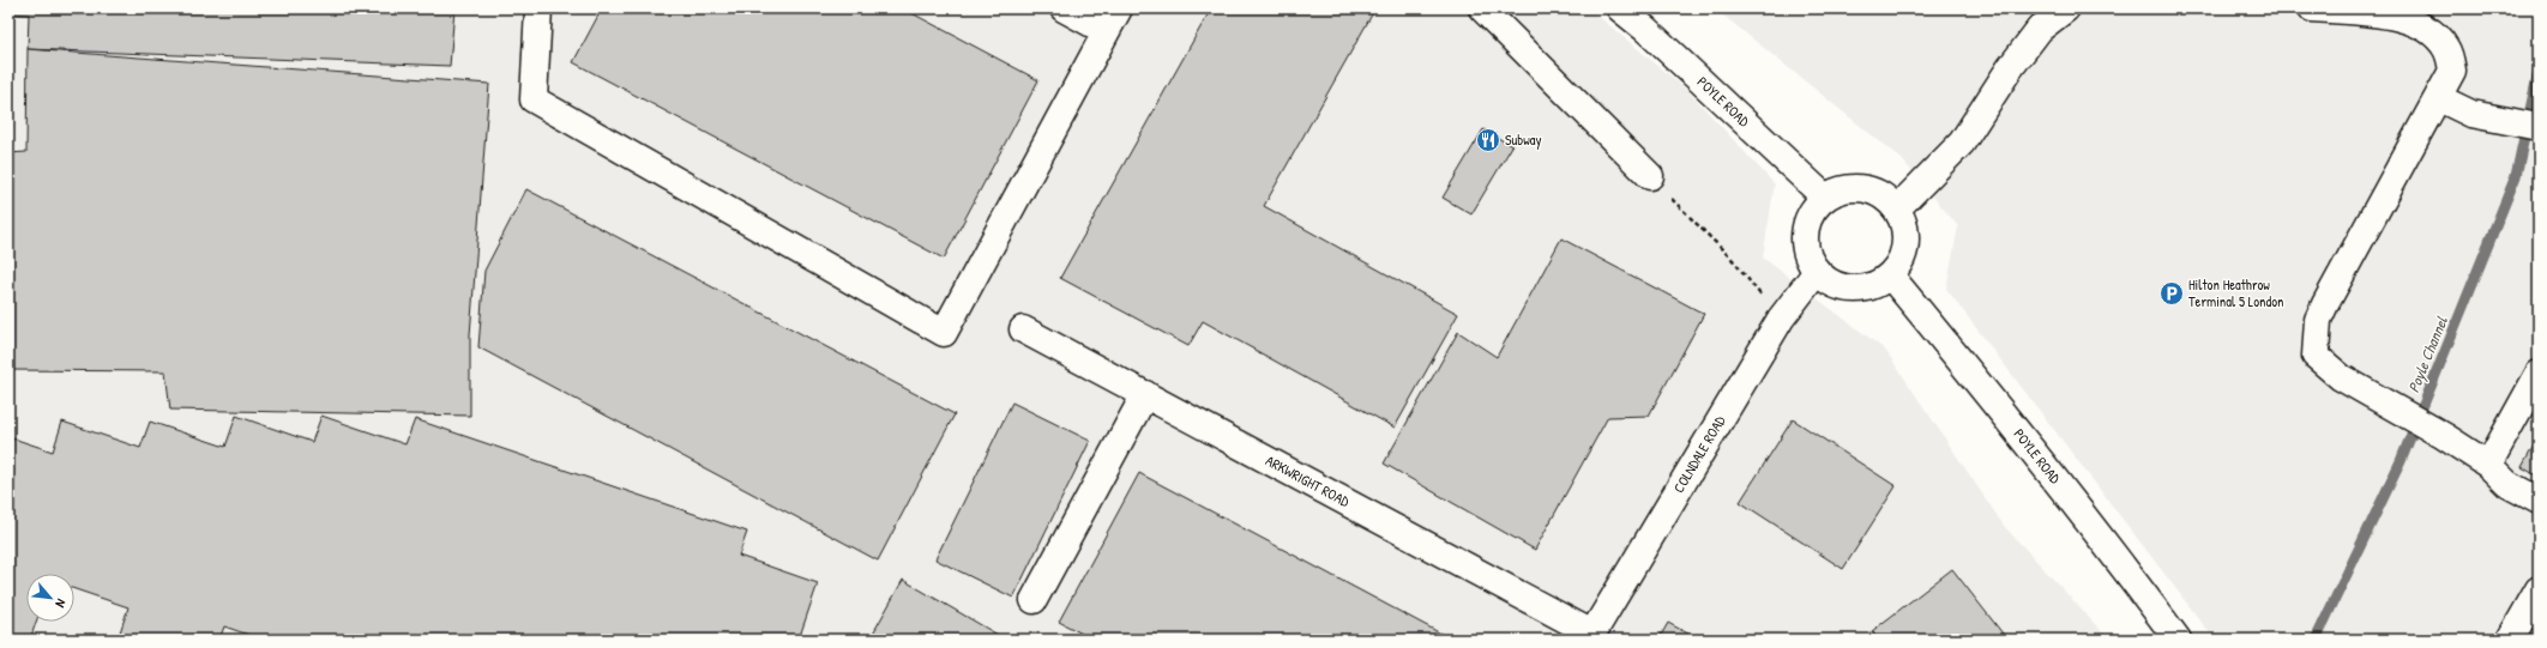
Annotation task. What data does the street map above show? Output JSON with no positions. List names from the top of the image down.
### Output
{
  "streets": {
    "street": ["POYLE ROAD", "COLNDALE ROAD", "ARKWRIGHT ROAD"]
  },
  "crossings": [
    ["POYLE ROAD", "COLNDALE ROAD"],
    ["COLNDALE ROAD", "ARKWRIGHT ROAD"]
  ],
  "water": ["Poyle Channel"],
  "places": {
    "restaurant": ["Subway"],
    "parking": ["Hilton Heathrow Terminal 5 London"]
  },
  "north": "bottom right"
}
